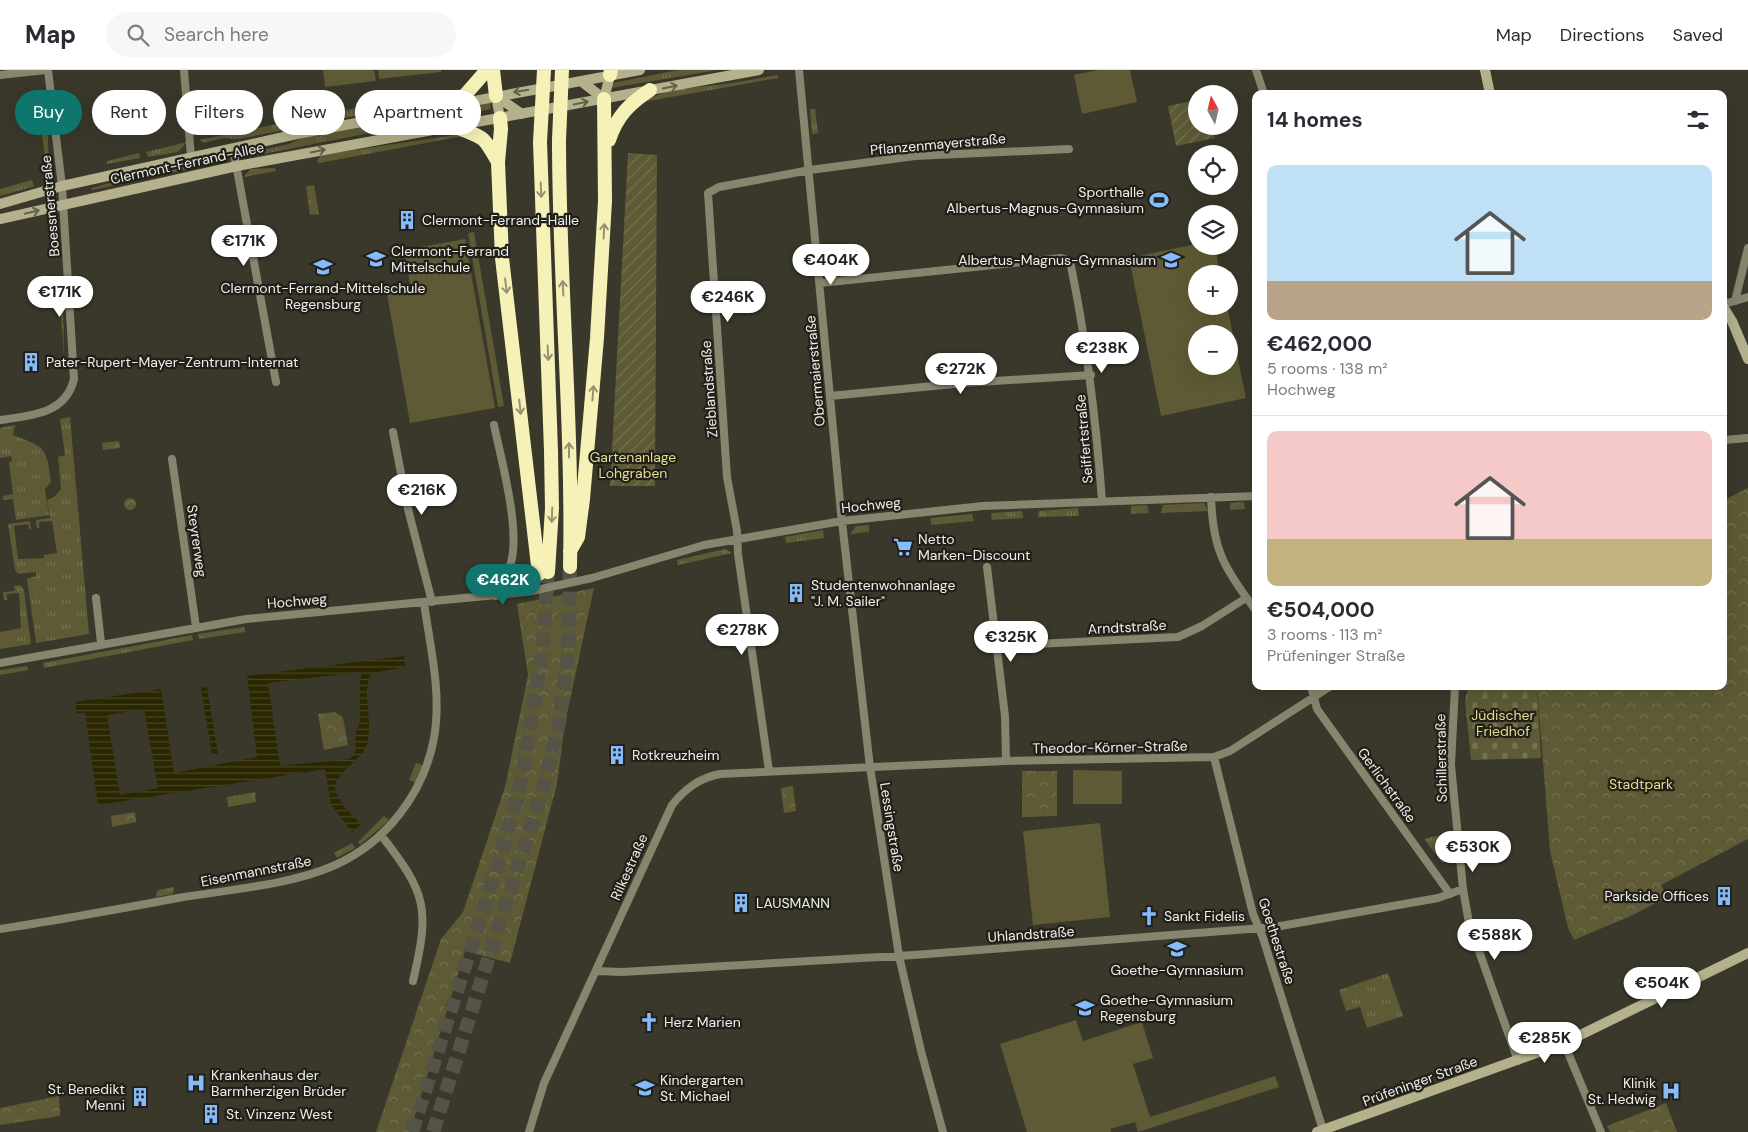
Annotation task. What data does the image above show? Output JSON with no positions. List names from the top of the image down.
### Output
{
  "streets": {
    "street": [
      "Pflanzenmayerstraße",
      "Clermont-Ferrand-Allee",
      "Boessnerstraße",
      "Obermaierstraße",
      "Zieblandstraße",
      "Seiffertstraße",
      "Hochweg",
      "Steyrerweg",
      "Arndtstraße",
      "Theodor-Körner-Straße",
      "Schillerstraße",
      "Gerlichstraße",
      "Lessingstraße",
      "Rilkestraße",
      "Eisenmannstraße",
      "Uhlandstraße",
      "Goethestraße",
      "Prüfeninger Straße"
    ]
  },
  "crossings": [
    ["Pflanzenmayerstraße", "Obermaierstraße"],
    ["Pflanzenmayerstraße", "Zieblandstraße"],
    ["Clermont-Ferrand-Allee", "Boessnerstraße"],
    ["Obermaierstraße", "Zieblandstraße"],
    ["Obermaierstraße", "Seiffertstraße"],
    ["Obermaierstraße", "Hochweg"],
    ["Obermaierstraße", "Lessingstraße"],
    ["Zieblandstraße", "Hochweg"],
    ["Seiffertstraße", "Hochweg"],
    ["Hochweg", "Steyrerweg"],
    ["Hochweg", "Lessingstraße"],
    ["Hochweg", "Eisenmannstraße"],
    ["Theodor-Körner-Straße", "Gerlichstraße"],
    ["Theodor-Körner-Straße", "Lessingstraße"],
    ["Theodor-Körner-Straße", "Rilkestraße"],
    ["Theodor-Körner-Straße", "Goethestraße"],
    ["Schillerstraße", "Uhlandstraße"],
    ["Schillerstraße", "Prüfeninger Straße"],
    ["Gerlichstraße", "Uhlandstraße"],
    ["Lessingstraße", "Rilkestraße"],
    ["Lessingstraße", "Uhlandstraße"],
    ["Rilkestraße", "Uhlandstraße"],
    ["Uhlandstraße", "Goethestraße"],
    ["Goethestraße", "Prüfeninger Straße"]
  ],
  "parks": ["Gartenanlage Lohgraben", "Jüdischer Friedhof", "Stadtpark"],
  "places": {
    "sports": ["Sporthalle Albertus-Magnus-Gymnasium"],
    "building": [
      "Clermont-Ferrand-Halle",
      "Pater-Rupert-Mayer-Zentrum-Internat",
      "Studentenwohnanlage \"J. M. Sailer\"",
      "Rotkreuzheim",
      "Parkside Offices",
      "LAUSMANN",
      "St. Benedikt Menni",
      "St. Vinzenz West"
    ],
    "school or university": [
      "Clermont-Ferrand Mittelschule",
      "Albertus-Magnus-Gymnasium",
      "Clermont-Ferrand-Mittelschule Regensburg",
      "Goethe-Gymnasium",
      "Goethe-Gymnasium Regensburg",
      "Kindergarten St. Michael"
    ],
    "supermarket": ["Netto Marken-Discount"],
    "church": ["Sankt Fidelis", "Herz Marien"],
    "hospital": ["Krankenhaus der Barmherzigen Brüder", "Klinik St. Hedwig"]
  },
  "north": "top",
  "page": {
    "header": "Map",
    "search": "Search here",
    "nav": ["Map", "Directions", "Saved"],
    "map_buttons": ["+", "−"],
    "chip": [
      "Buy",
      "Rent",
      "Filters",
      "New",
      "Apartment"
    ],
    "heading": "14 homes",
    "list": [
      {
        "name": "€462,000",
        "note": "5 rooms · 138 m² · Hochweg"
      },
      {
        "name": "€504,000",
        "note": "3 rooms · 113 m² · Prüfeninger Straße"
      }
    ],
    "price": [
      "€171K",
      "€404K",
      "€171K",
      "€246K",
      "€238K",
      "€272K",
      "€216K",
      "€462K",
      "€278K",
      "€325K",
      "€530K",
      "€588K",
      "€504K",
      "€285K"
    ]
  }
}
